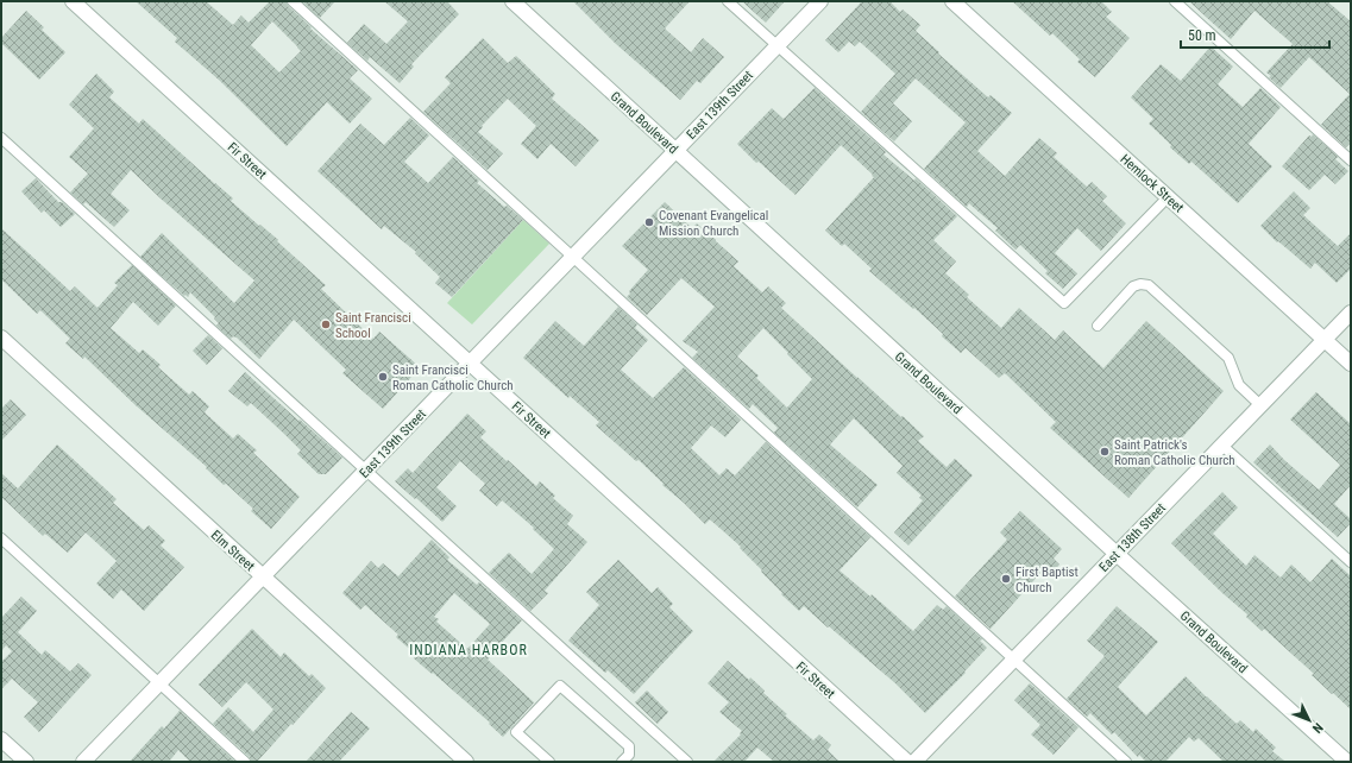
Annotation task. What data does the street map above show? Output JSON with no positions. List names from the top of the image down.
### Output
{
  "streets": {
    "street": [
      "East 139th Street",
      "Grand Boulevard",
      "Fir Street",
      "Hemlock Street",
      "East 138th Street",
      "Elm Street"
    ]
  },
  "crossings": [
    ["East 139th Street", "Grand Boulevard"],
    ["East 139th Street", "Fir Street"],
    ["East 139th Street", "Elm Street"],
    ["Grand Boulevard", "East 138th Street"],
    ["Hemlock Street", "East 138th Street"]
  ],
  "districts": ["INDIANA HARBOR"],
  "places": [
    "Covenant Evangelical Mission Church",
    "Saint Francisci School",
    "Saint Francisci Roman Catholic Church",
    "Saint Patrick's Roman Catholic Church",
    "First Baptist Church"
  ],
  "scale_bar": "50 m",
  "north": "bottom right"
}
